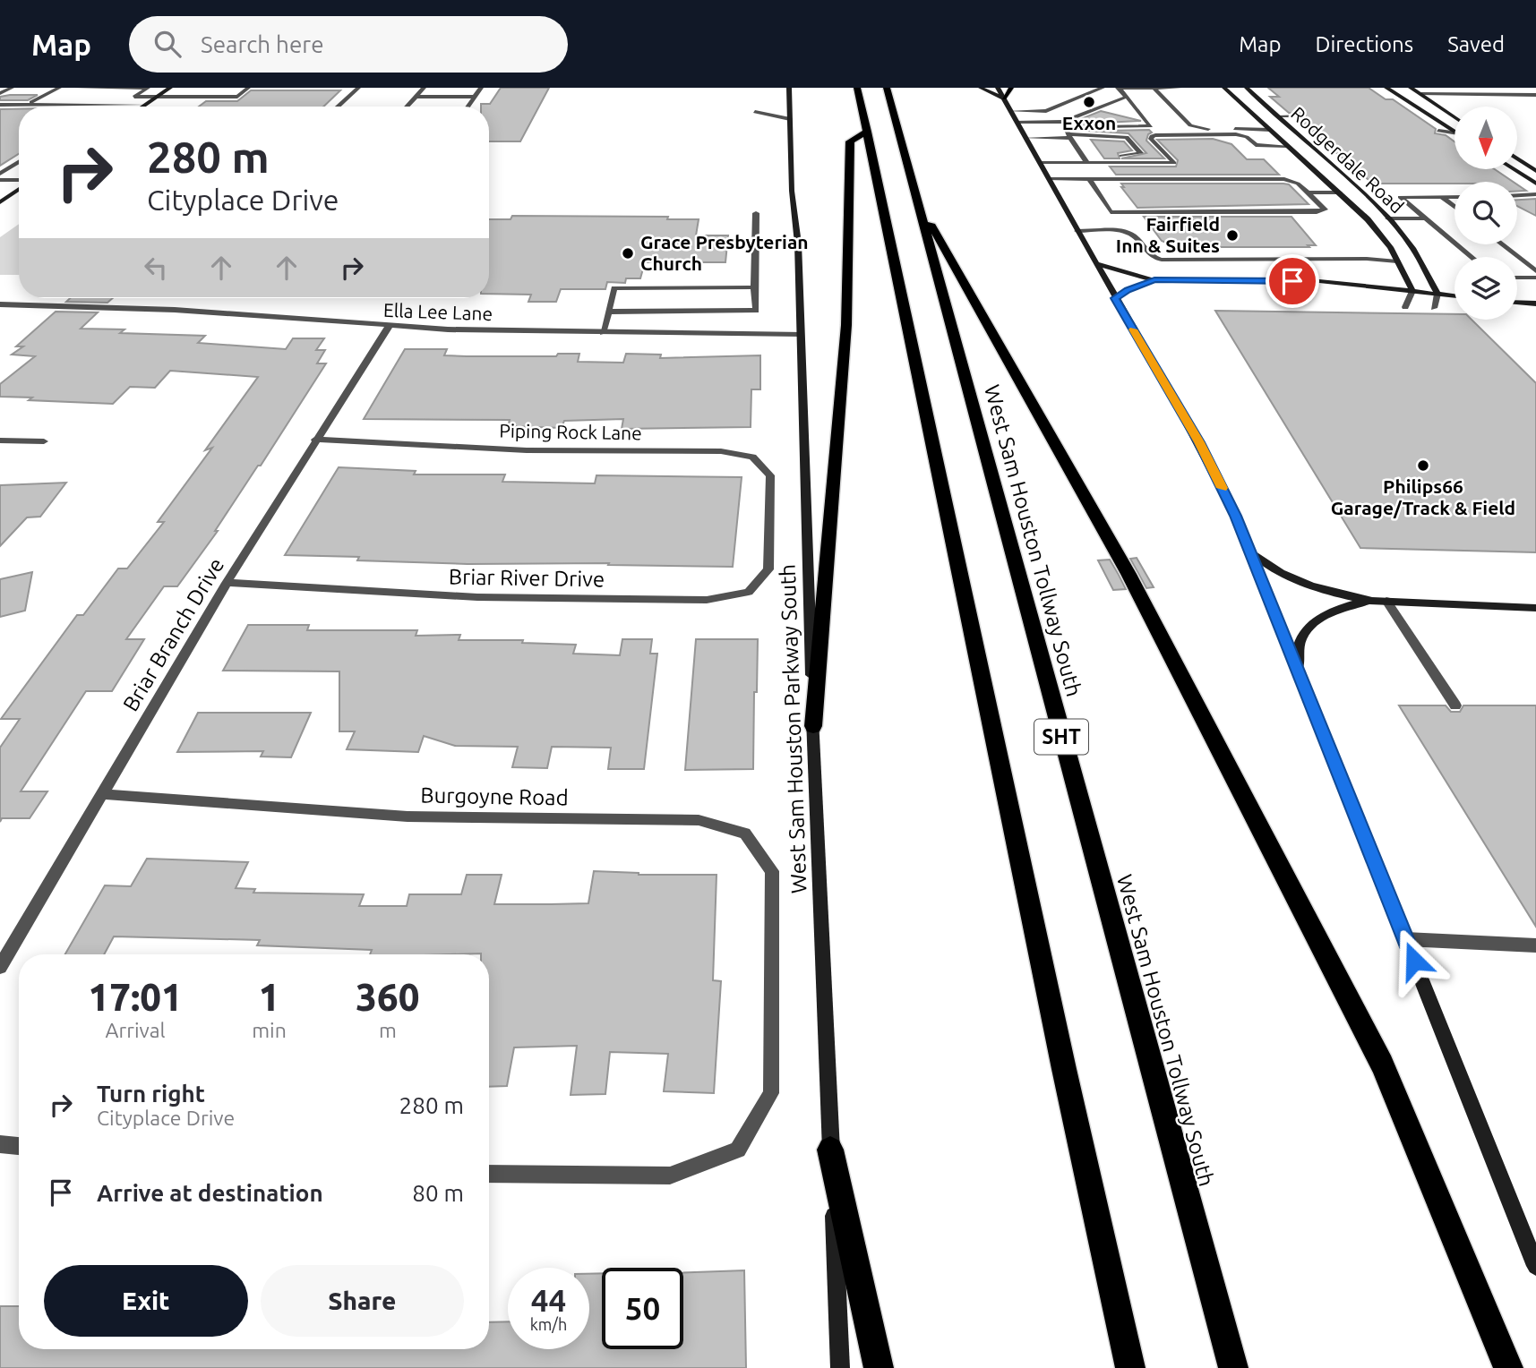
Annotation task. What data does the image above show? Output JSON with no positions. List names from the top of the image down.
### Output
{
  "streets": {
    "highway": ["West Sam Houston Tollway South", "SHT"],
    "main road": ["Rodgerdale Road", "West Sam Houston Parkway South"],
    "street": [
      "Ella Lee Lane",
      "Piping Rock Lane",
      "Briar River Drive",
      "Briar Branch Drive",
      "Burgoyne Road"
    ]
  },
  "crossings": [
    ["Ella Lee Lane", "Briar Branch Drive"],
    ["Ella Lee Lane", "West Sam Houston Parkway South"],
    ["Piping Rock Lane", "Briar River Drive"],
    ["Piping Rock Lane", "Briar Branch Drive"],
    ["Briar River Drive", "Briar Branch Drive"],
    ["Briar Branch Drive", "Burgoyne Road"]
  ],
  "places": [
    "Exxon",
    "Fairfield Inn & Suites",
    "Grace Presbyterian Church",
    "Philips66 Garage/Track & Field"
  ],
  "north": "bottom",
  "page": {
    "header": "Map",
    "search": "Search here",
    "nav": ["Map", "Directions", "Saved"],
    "turn": ["280 m", "Cityplace Drive"],
    "eta": [
      "17:01",
      "Arrival",
      "1",
      "min",
      "360",
      "m"
    ],
    "list": [
      {
        "name": "Turn right",
        "note": "Cityplace Drive",
        "value": "280 m"
      },
      {
        "name": "Arrive at destination",
        "value": "80 m"
      }
    ],
    "buttons": ["Exit", "Share"],
    "speed": "44 km/h",
    "limit": "50"
  }
}
